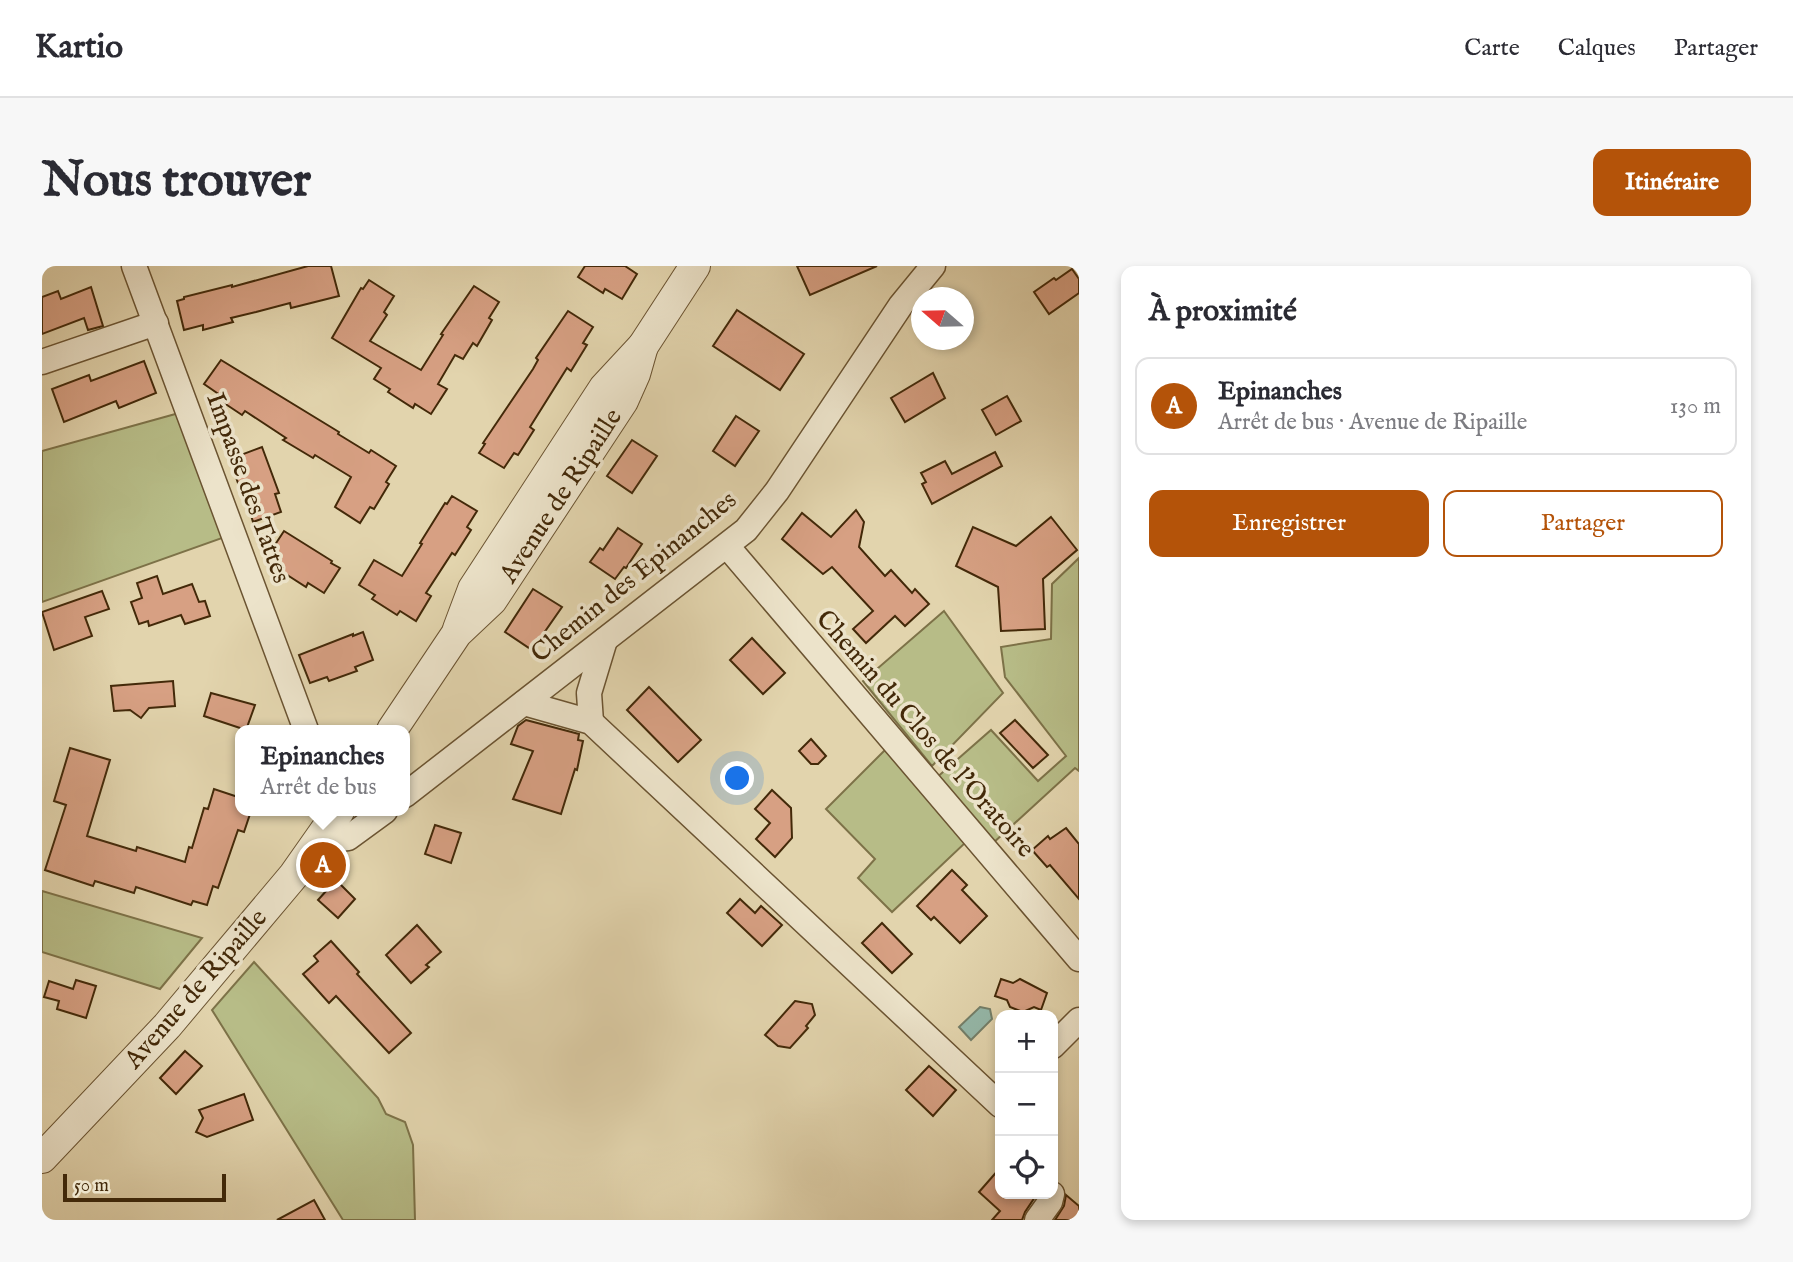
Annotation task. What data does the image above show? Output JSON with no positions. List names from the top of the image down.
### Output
{
  "streets": {
    "street": [
      "Impasse des Tattes",
      "Avenue de Ripaille",
      "Chemin des Epinanches",
      "Chemin du Clos de l'Oratoire"
    ]
  },
  "crossings": [
    ["Chemin des Epinanches", "Chemin du Clos de l'Oratoire"]
  ],
  "scale_bar": "50 m",
  "north": "left",
  "page": {
    "header": "Kartio",
    "nav": ["Carte", "Calques", "Partager"],
    "buttons": [
      "Itinéraire",
      ["Enregistrer", "Partager"]
    ],
    "title": "Nous trouver",
    "heading": "À proximité",
    "list": [
      {
        "mark": "A",
        "name": "Epinanches",
        "note": "Arrêt de bus · Avenue de Ripaille",
        "value": "130 m"
      }
    ],
    "popup": ["Epinanches", "Arrêt de bus"],
    "pins": "A",
    "map_buttons": ["+", "−"],
    "scale": "50 m"
  }
}
